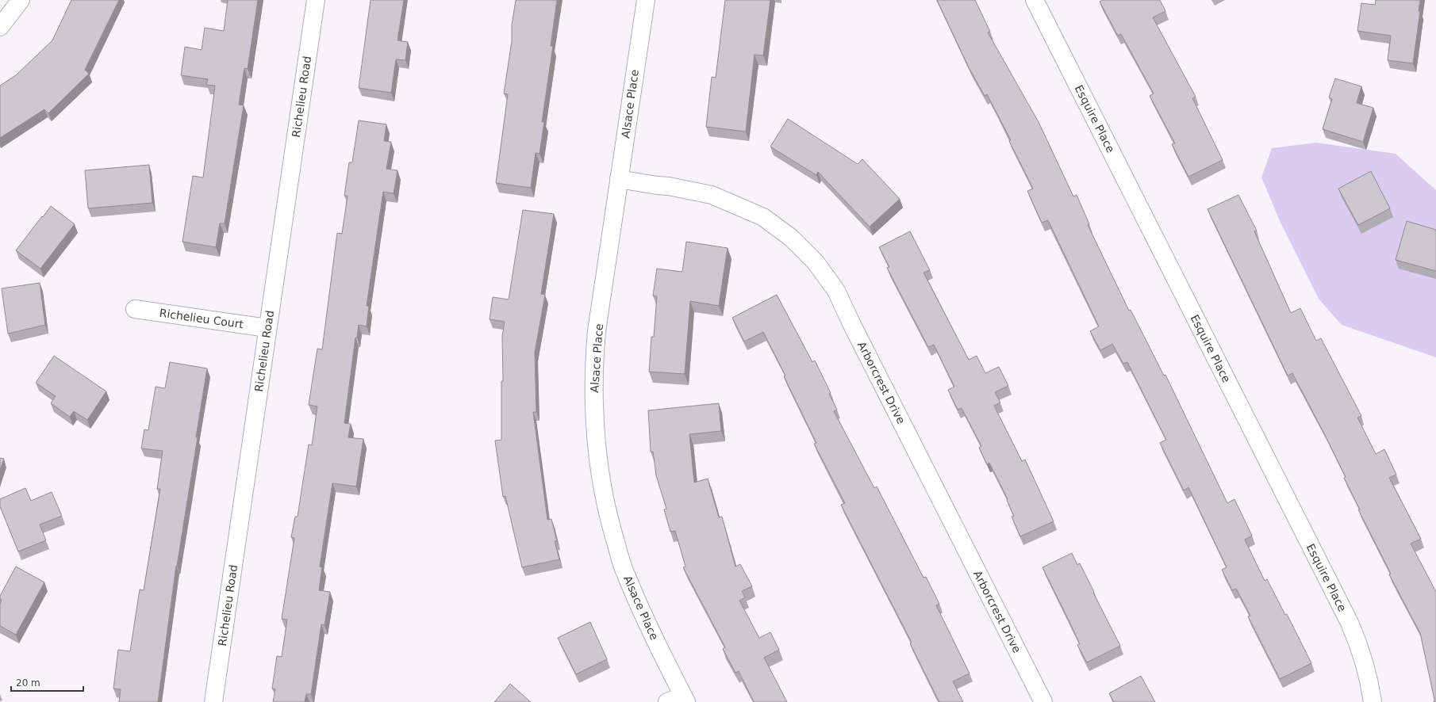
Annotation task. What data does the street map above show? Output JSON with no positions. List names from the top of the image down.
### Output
{
  "streets": {
    "street": [
      "Richelieu Road",
      "Alsace Place",
      "Esquire Place",
      "Richelieu Court",
      "Arborcrest Drive"
    ]
  },
  "crossings": [
    ["Richelieu Road", "Richelieu Court"],
    ["Alsace Place", "Arborcrest Drive"]
  ],
  "scale_bar": "20 m"
}
